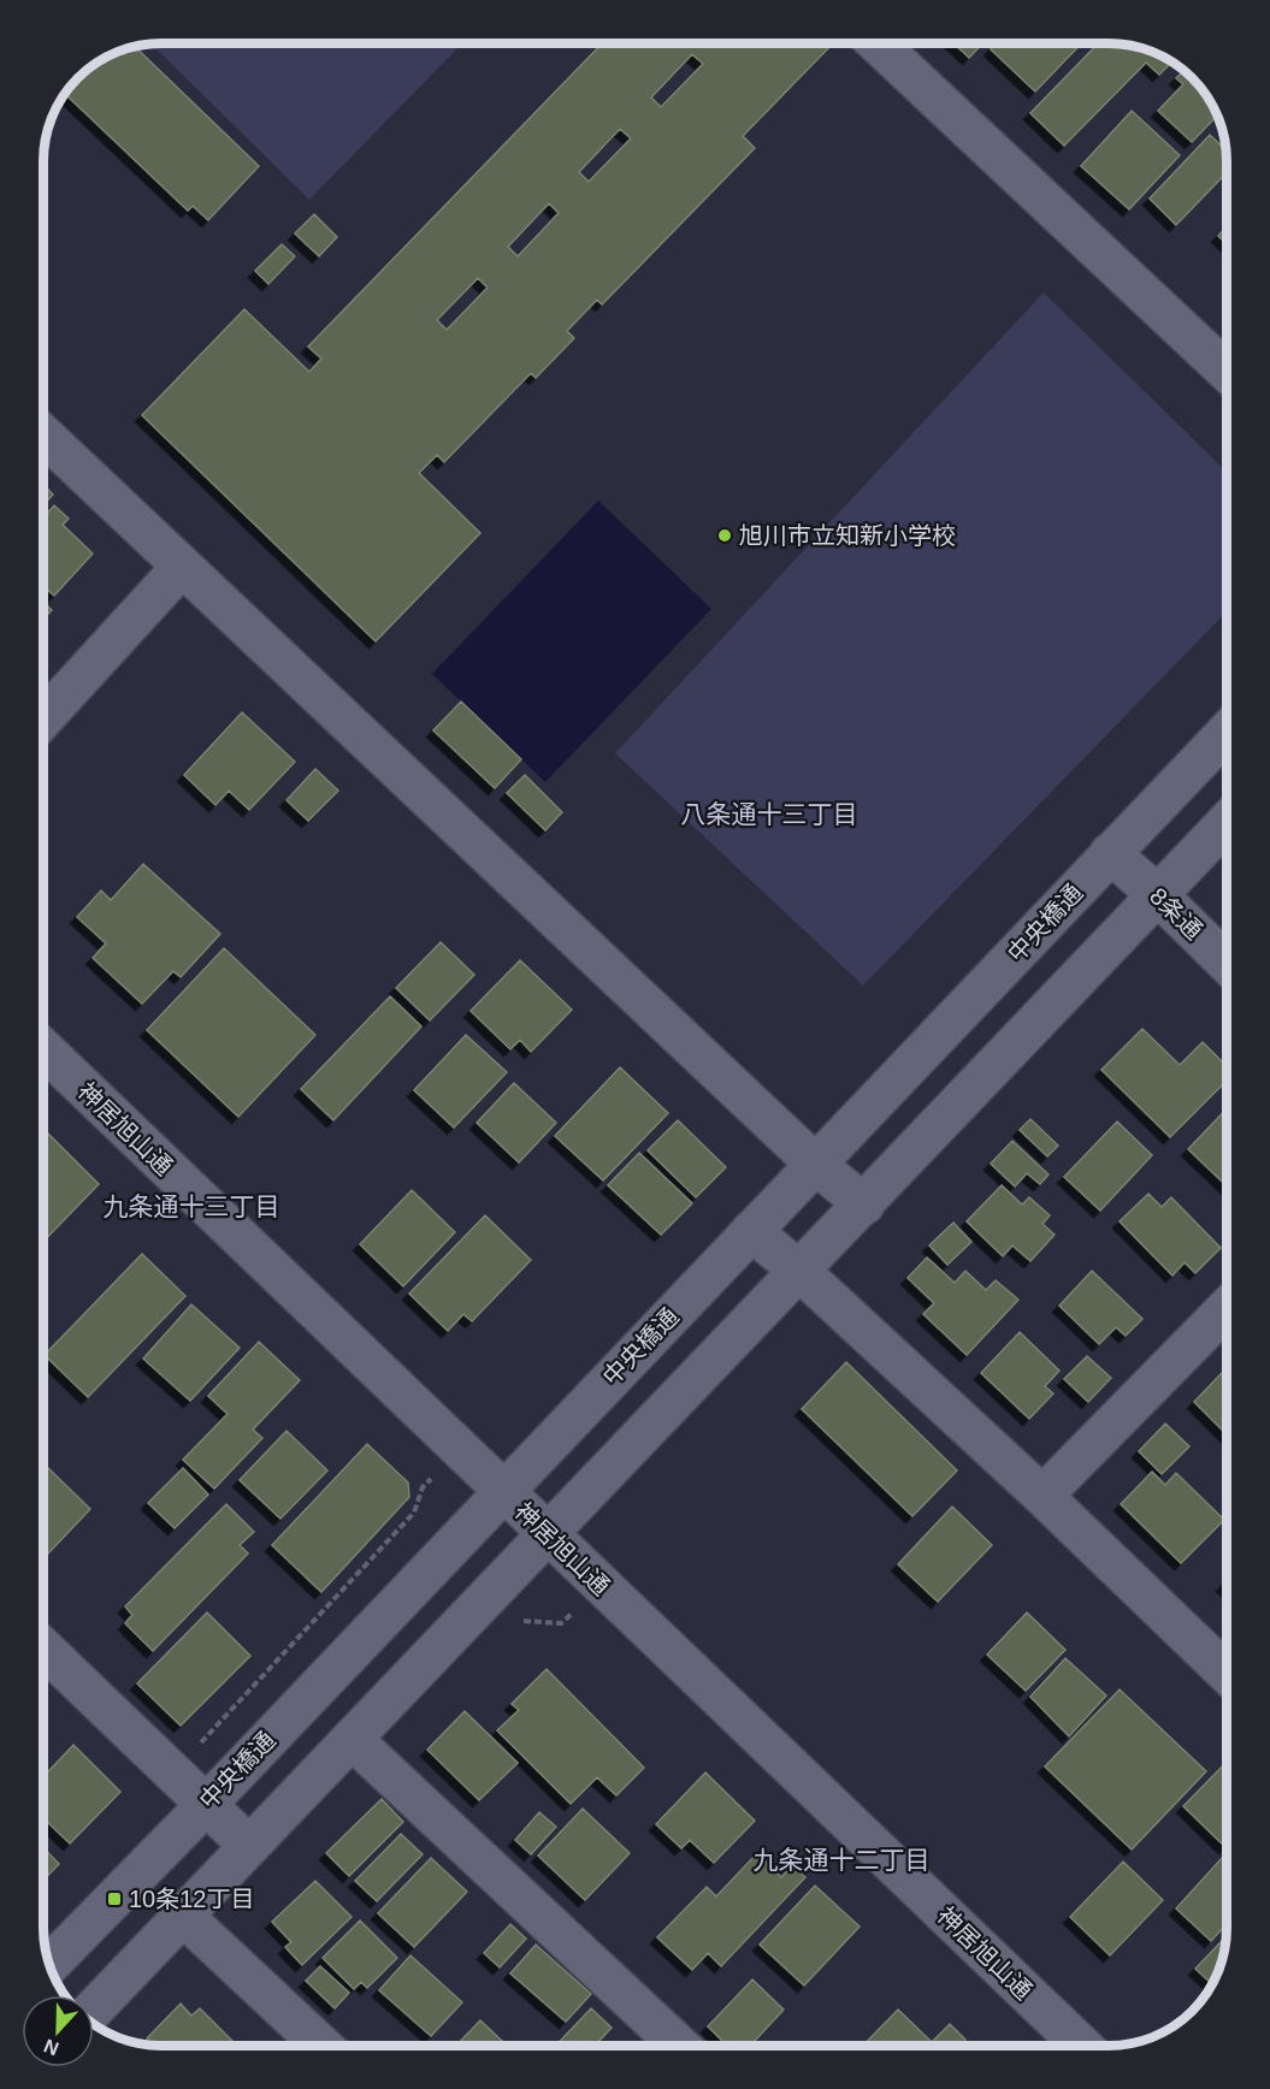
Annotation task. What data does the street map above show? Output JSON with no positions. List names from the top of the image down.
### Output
{
  "streets": {
    "street": ["8条通", "中央橋通", "神居旭山通"]
  },
  "crossings": [
    ["8条通", "中央橋通"],
    ["中央橋通", "神居旭山通"]
  ],
  "districts": ["八条通十三丁目", "九条通十三丁目", "九条通十二丁目"],
  "places": {
    "other": ["旭川市立知新小学校"],
    "transit": ["10条12丁目"]
  },
  "north": "bottom"
}
